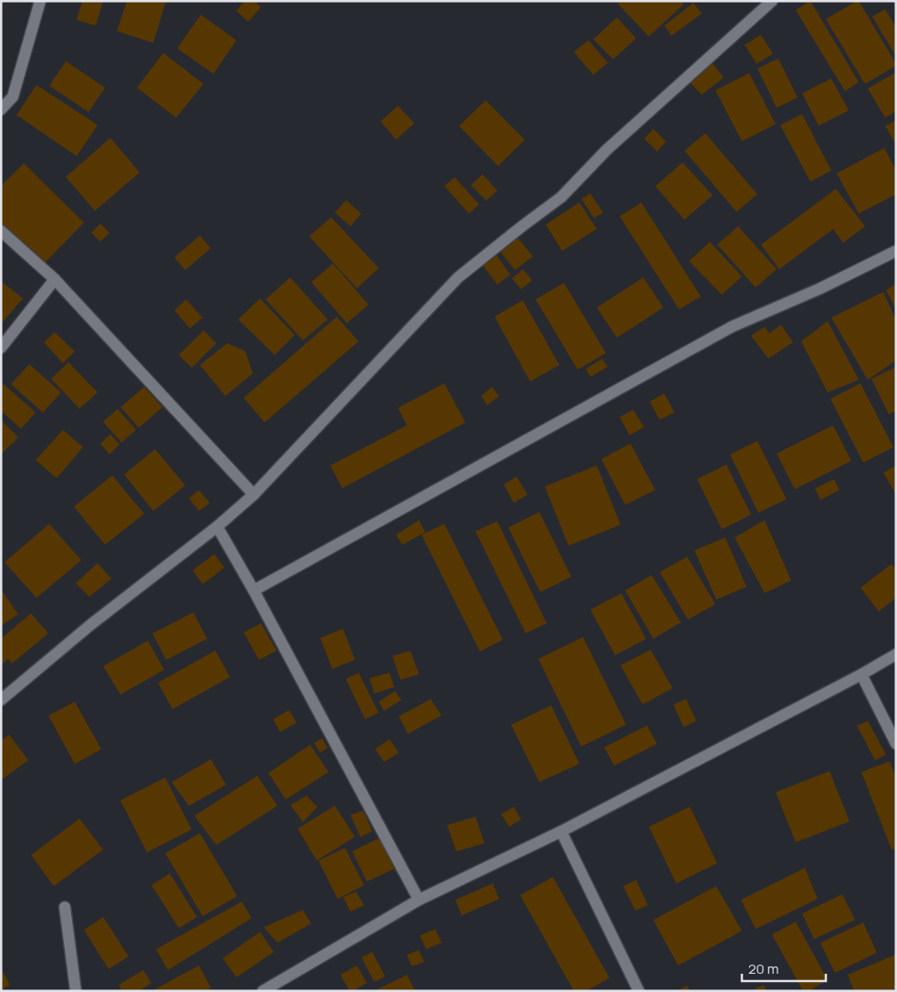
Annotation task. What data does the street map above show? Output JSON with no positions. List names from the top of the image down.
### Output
{
  "scale_bar": "20 m"
}
